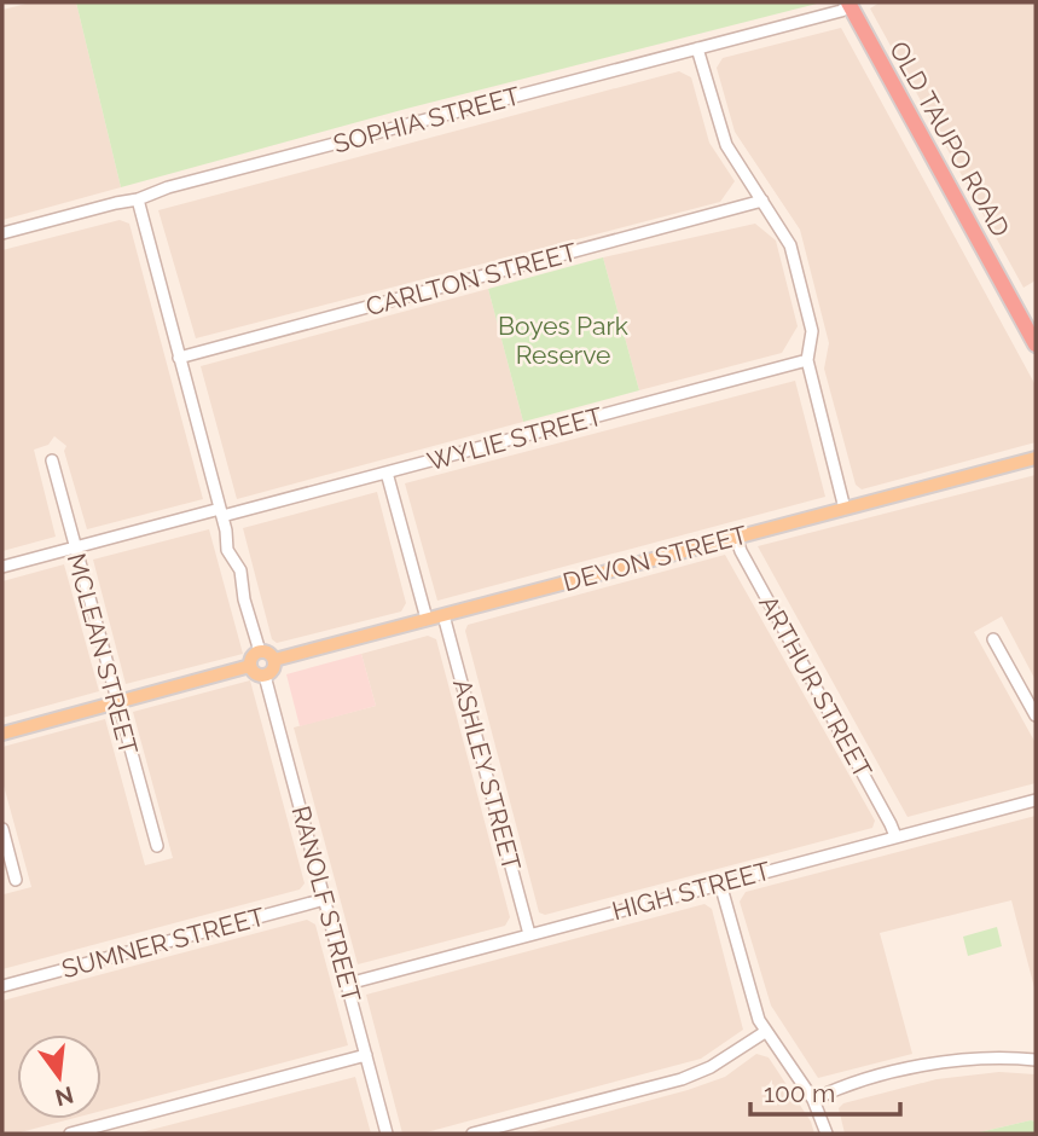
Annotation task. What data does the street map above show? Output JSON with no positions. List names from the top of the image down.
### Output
{
  "streets": {
    "highway": ["OLD TAUPO ROAD"],
    "main road": ["DEVON STREET"],
    "street": [
      "SOPHIA STREET",
      "CARLTON STREET",
      "WYLIE STREET",
      "MCLEAN STREET",
      "ARTHUR STREET",
      "ASHLEY STREET",
      "HIGH STREET",
      "RANOLF STREET",
      "SUMNER STREET"
    ]
  },
  "crossings": [
    ["SOPHIA STREET", "OLD TAUPO ROAD"],
    ["WYLIE STREET", "MCLEAN STREET"],
    ["DEVON STREET", "ARTHUR STREET"],
    ["DEVON STREET", "ASHLEY STREET"],
    ["DEVON STREET", "RANOLF STREET"],
    ["ARTHUR STREET", "HIGH STREET"],
    ["ASHLEY STREET", "HIGH STREET"],
    ["HIGH STREET", "RANOLF STREET"],
    ["RANOLF STREET", "SUMNER STREET"]
  ],
  "parks": ["Boyes Park Reserve"],
  "scale_bar": "100 m",
  "north": "bottom"
}
